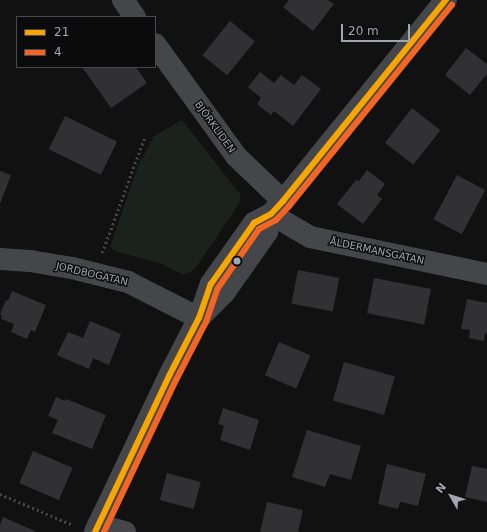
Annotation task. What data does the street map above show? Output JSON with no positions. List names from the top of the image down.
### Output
{
  "streets": {
    "street": ["BJÖRKLIDEN", "ÅLDERMANSGATAN", "JORDBOGATAN"]
  },
  "crossings": [
    ["BJÖRKLIDEN", "ÅLDERMANSGATAN"]
  ],
  "lines": ["transit line 21", "transit line 4"],
  "legend": ["21", "4"],
  "scale_bar": "20 m",
  "north": "top left"
}
